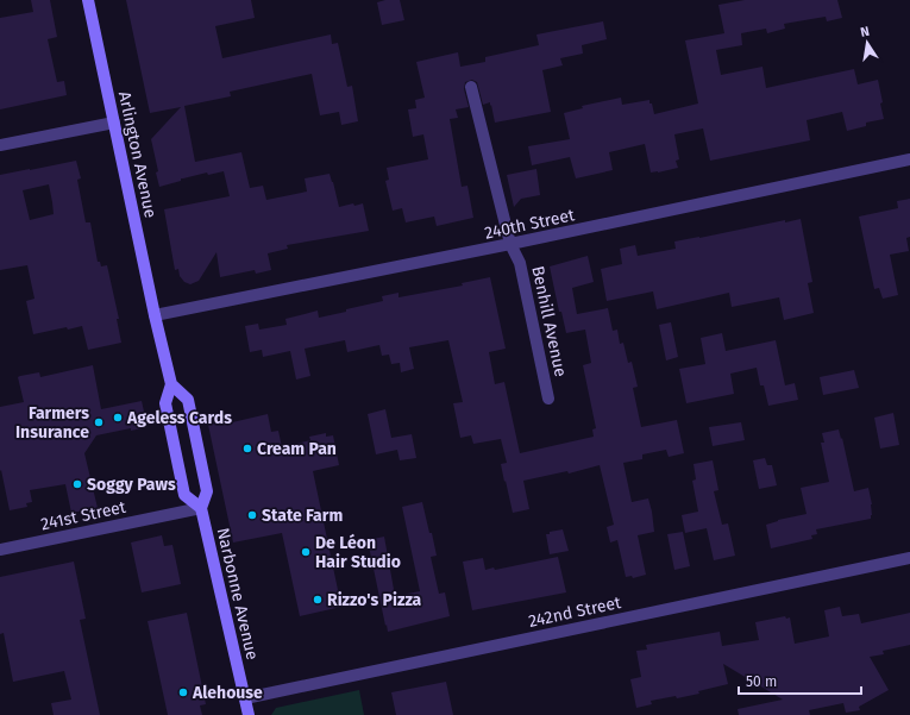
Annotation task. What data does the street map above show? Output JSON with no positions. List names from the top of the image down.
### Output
{
  "streets": {
    "main road": ["Arlington Avenue", "Narbonne Avenue"],
    "street": [
      "240th Street",
      "Benhill Avenue",
      "241st Street",
      "242nd Street"
    ]
  },
  "crossings": [
    ["Arlington Avenue", "240th Street"],
    ["240th Street", "Benhill Avenue"],
    ["241st Street", "Narbonne Avenue"],
    ["Narbonne Avenue", "242nd Street"]
  ],
  "places": [
    "Ageless Cards",
    "Farmers Insurance",
    "Cream Pan",
    "Soggy Paws",
    "State Farm",
    "De Léon Hair Studio",
    "Rizzo's Pizza",
    "Alehouse"
  ],
  "scale_bar": "50 m",
  "north": "top"
}
